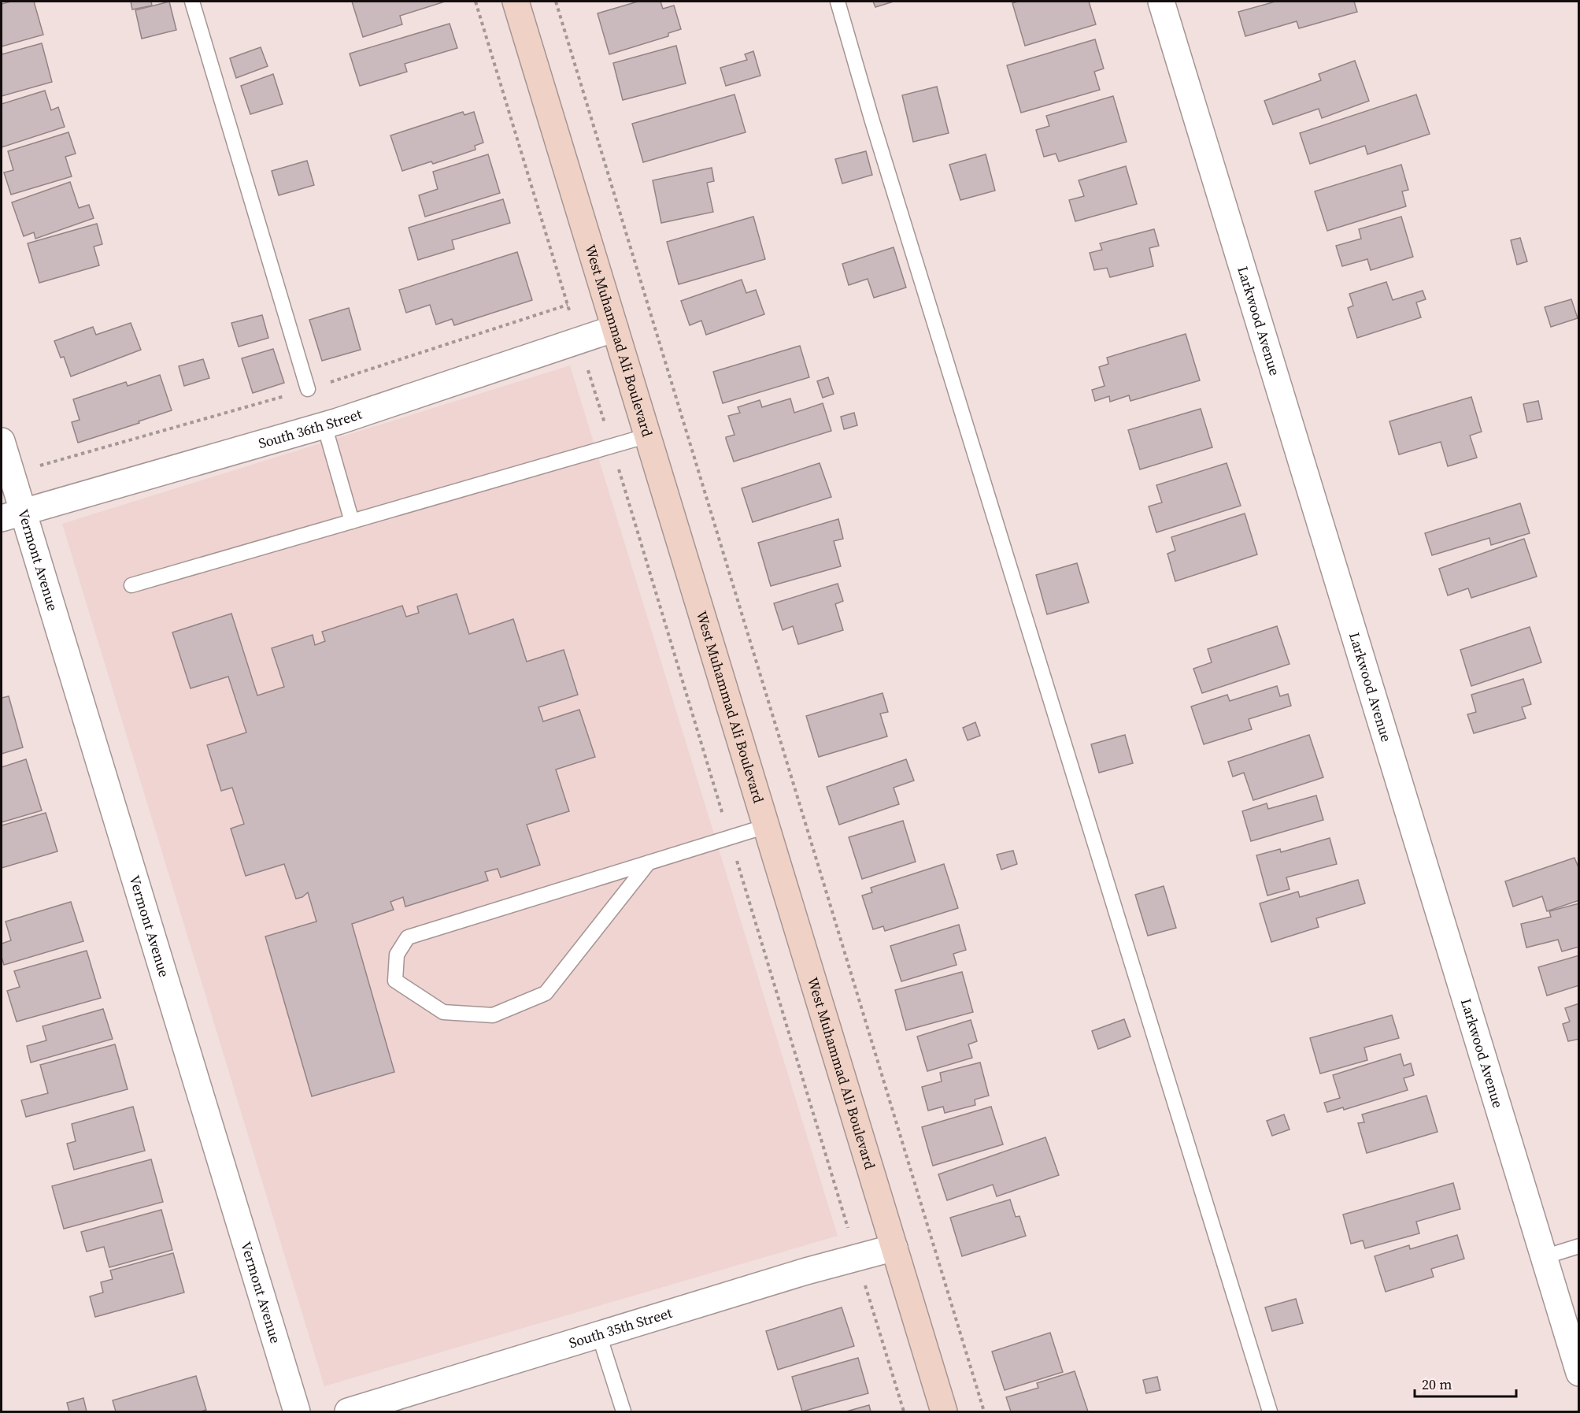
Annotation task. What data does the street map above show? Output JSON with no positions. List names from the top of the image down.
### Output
{
  "streets": {
    "street": [
      "Larkwood Avenue",
      "West Muhammad Ali Boulevard",
      "South 36th Street",
      "Vermont Avenue",
      "South 35th Street"
    ]
  },
  "crossings": [
    ["West Muhammad Ali Boulevard", "South 36th Street"],
    ["West Muhammad Ali Boulevard", "South 35th Street"],
    ["South 36th Street", "Vermont Avenue"]
  ],
  "scale_bar": "20 m"
}
